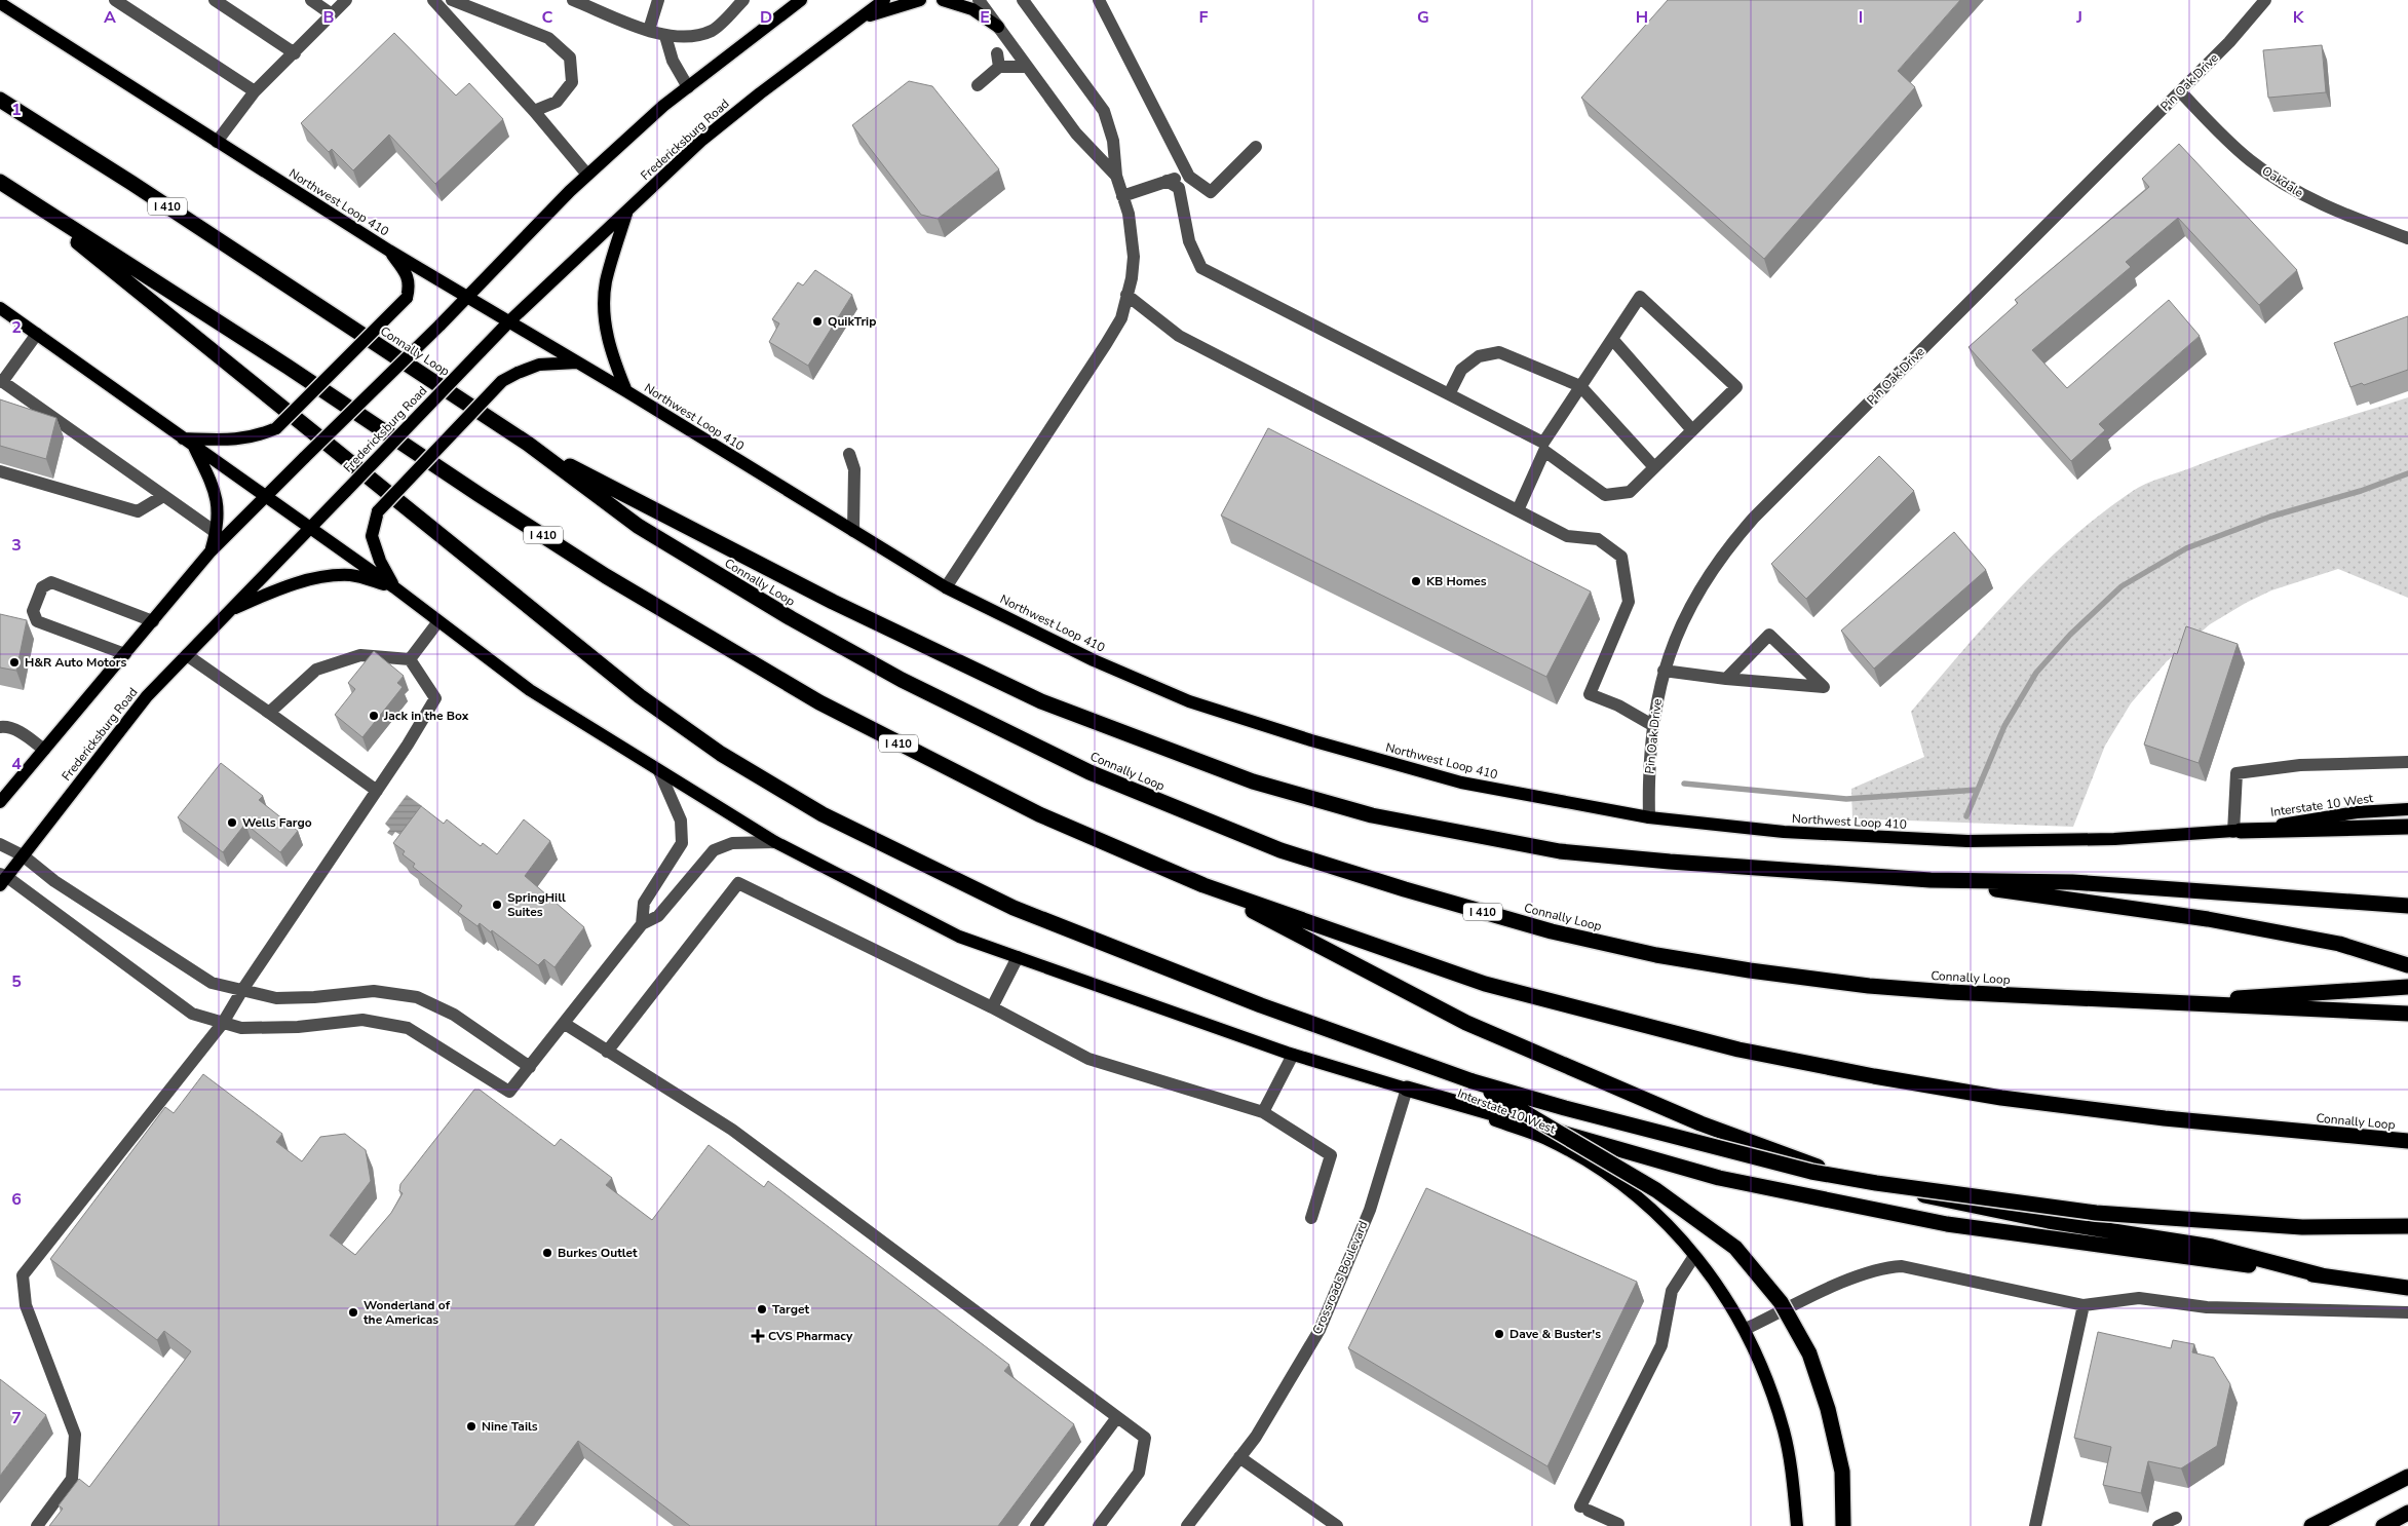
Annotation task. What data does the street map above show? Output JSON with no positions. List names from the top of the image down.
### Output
{
  "streets": {
    "highway": ["I 410", "Connally Loop"],
    "main road": ["Fredericksburg Road", "Northwest Loop 410", "Interstate 10 West"],
    "street": ["Pin Oak Drive", "Oakdale", "Crossroads Boulevard"]
  },
  "crossings": [
    ["Pin Oak Drive", "Oakdale"],
    ["Pin Oak Drive", "Northwest Loop 410"],
    ["Fredericksburg Road", "Northwest Loop 410"],
    ["Northwest Loop 410", "Interstate 10 West"],
    ["Interstate 10 West", "Crossroads Boulevard"]
  ],
  "places": {
    "other": [
      "QuikTrip",
      "KB Homes",
      "H&R Auto Motors",
      "Jack in the Box",
      "Wells Fargo",
      "SpringHill Suites",
      "Burkes Outlet",
      "Target",
      "Wonderland of the Americas",
      "Dave & Buster's",
      "Nine Tails"
    ],
    "health": ["CVS Pharmacy"]
  },
  "grid": {
    "columns": [
      "A",
      "B",
      "C",
      "D",
      "E",
      "F",
      "G",
      "H",
      "I",
      "J",
      "K"
    ],
    "rows": [
      "1",
      "2",
      "3",
      "4",
      "5",
      "6",
      "7"
    ]
  }
}
